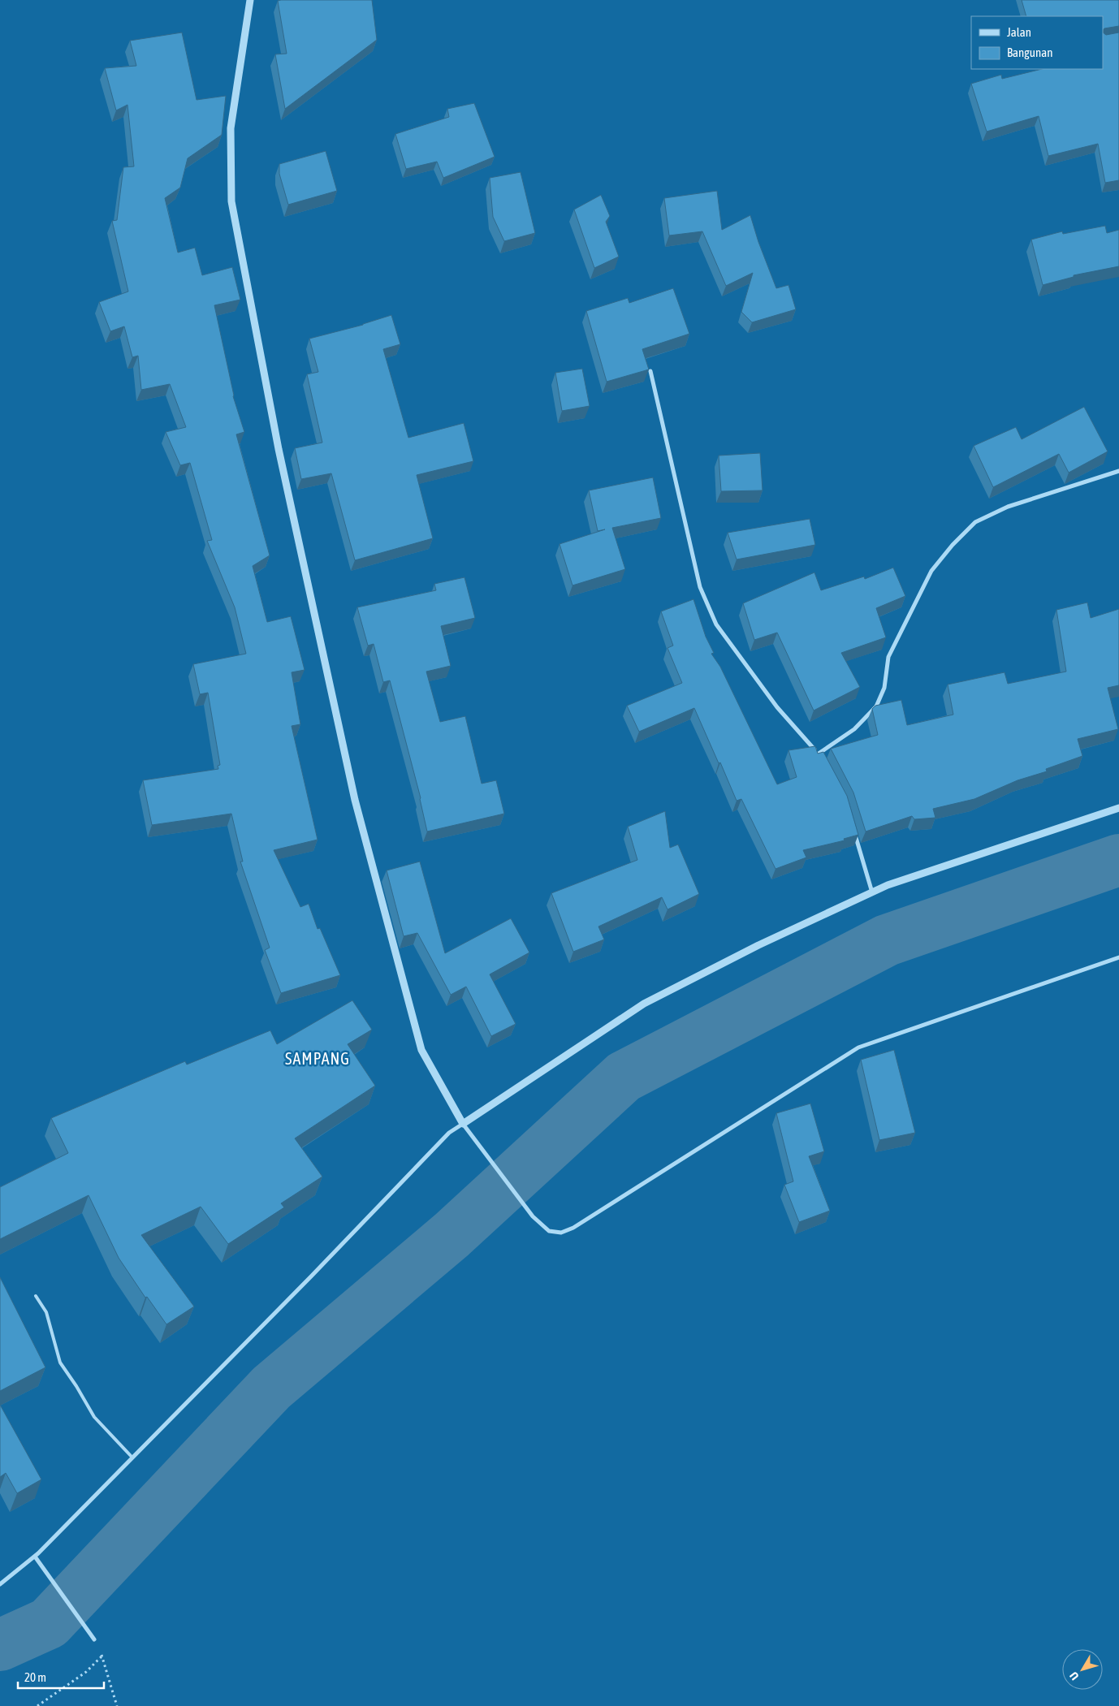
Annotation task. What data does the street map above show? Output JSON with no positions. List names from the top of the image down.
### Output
{
  "districts": ["SAMPANG"],
  "legend": ["Jalan", "Bangunan"],
  "scale_bar": "20 m",
  "north": "bottom left"
}
